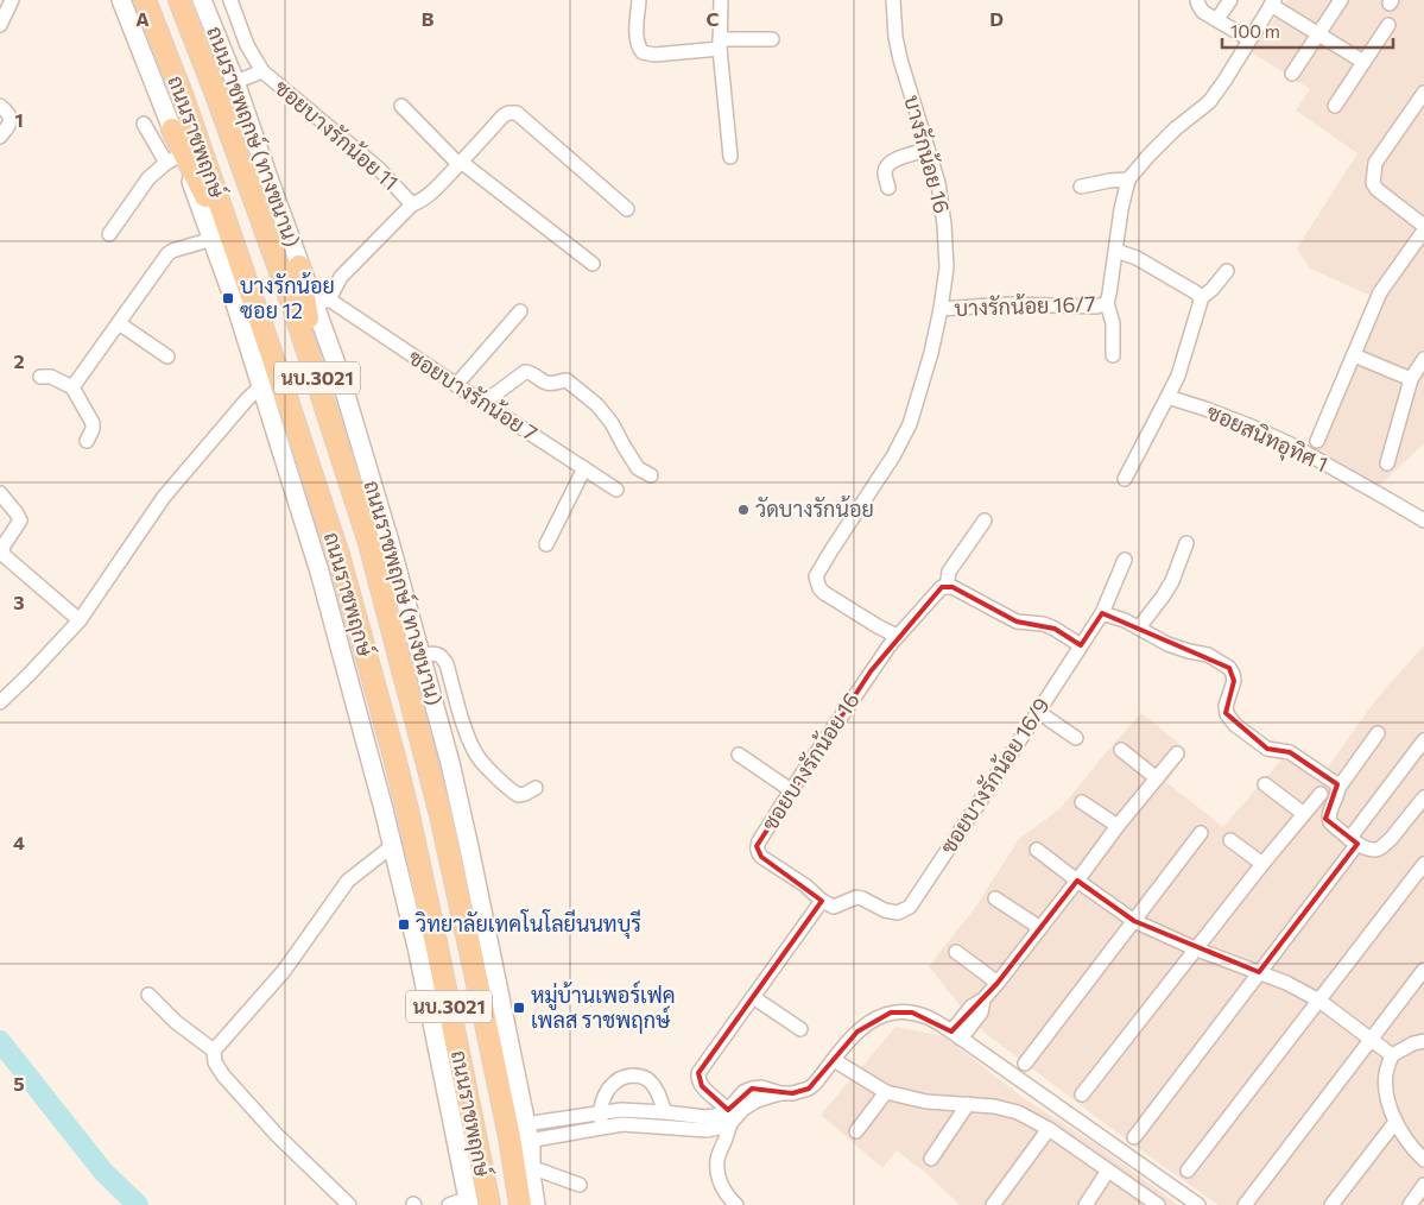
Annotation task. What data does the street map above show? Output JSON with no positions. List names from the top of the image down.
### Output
{
  "streets": {
    "main road": ["ถนนราชพฤกษ์", "ถนนราชพฤกษ์ (ทางขนาน)", "นบ.3021"],
    "street": [
      "ซอยบางรักน้อย 11",
      "บางรักน้อย 16",
      "บางรักน้อย 16/7",
      "ซอยบางรักน้อย 7",
      "ซอยสนิทอุทิศ 1",
      "ซอยบางรักน้อย 16",
      "ซอยบางรักน้อย 16/9"
    ]
  },
  "crossings": [
    ["ซอยบางรักน้อย 11", "ถนนราชพฤกษ์ (ทางขนาน)"],
    ["ซอยบางรักน้อย 11", "ซอยบางรักน้อย 7"],
    ["ถนนราชพฤกษ์", "ถนนราชพฤกษ์ (ทางขนาน)"],
    ["ถนนราชพฤกษ์ (ทางขนาน)", "ซอยบางรักน้อย 7"],
    ["บางรักน้อย 16", "บางรักน้อย 16/7"],
    ["ซอยบางรักน้อย 16", "ซอยบางรักน้อย 16/9"]
  ],
  "places": {
    "transit": ["บางรักน้อย ซอย 12", "วิทยาลัยเทคโนโลยีนนทบุรี", "หมู่บ้านเพอร์เฟค เพลส ราชพฤกษ์"],
    "other": ["วัดบางรักน้อย"]
  },
  "scale_bar": "100 m",
  "grid": {
    "columns": [
      "A",
      "B",
      "C",
      "D"
    ],
    "rows": [
      "1",
      "2",
      "3",
      "4",
      "5"
    ]
  }
}
